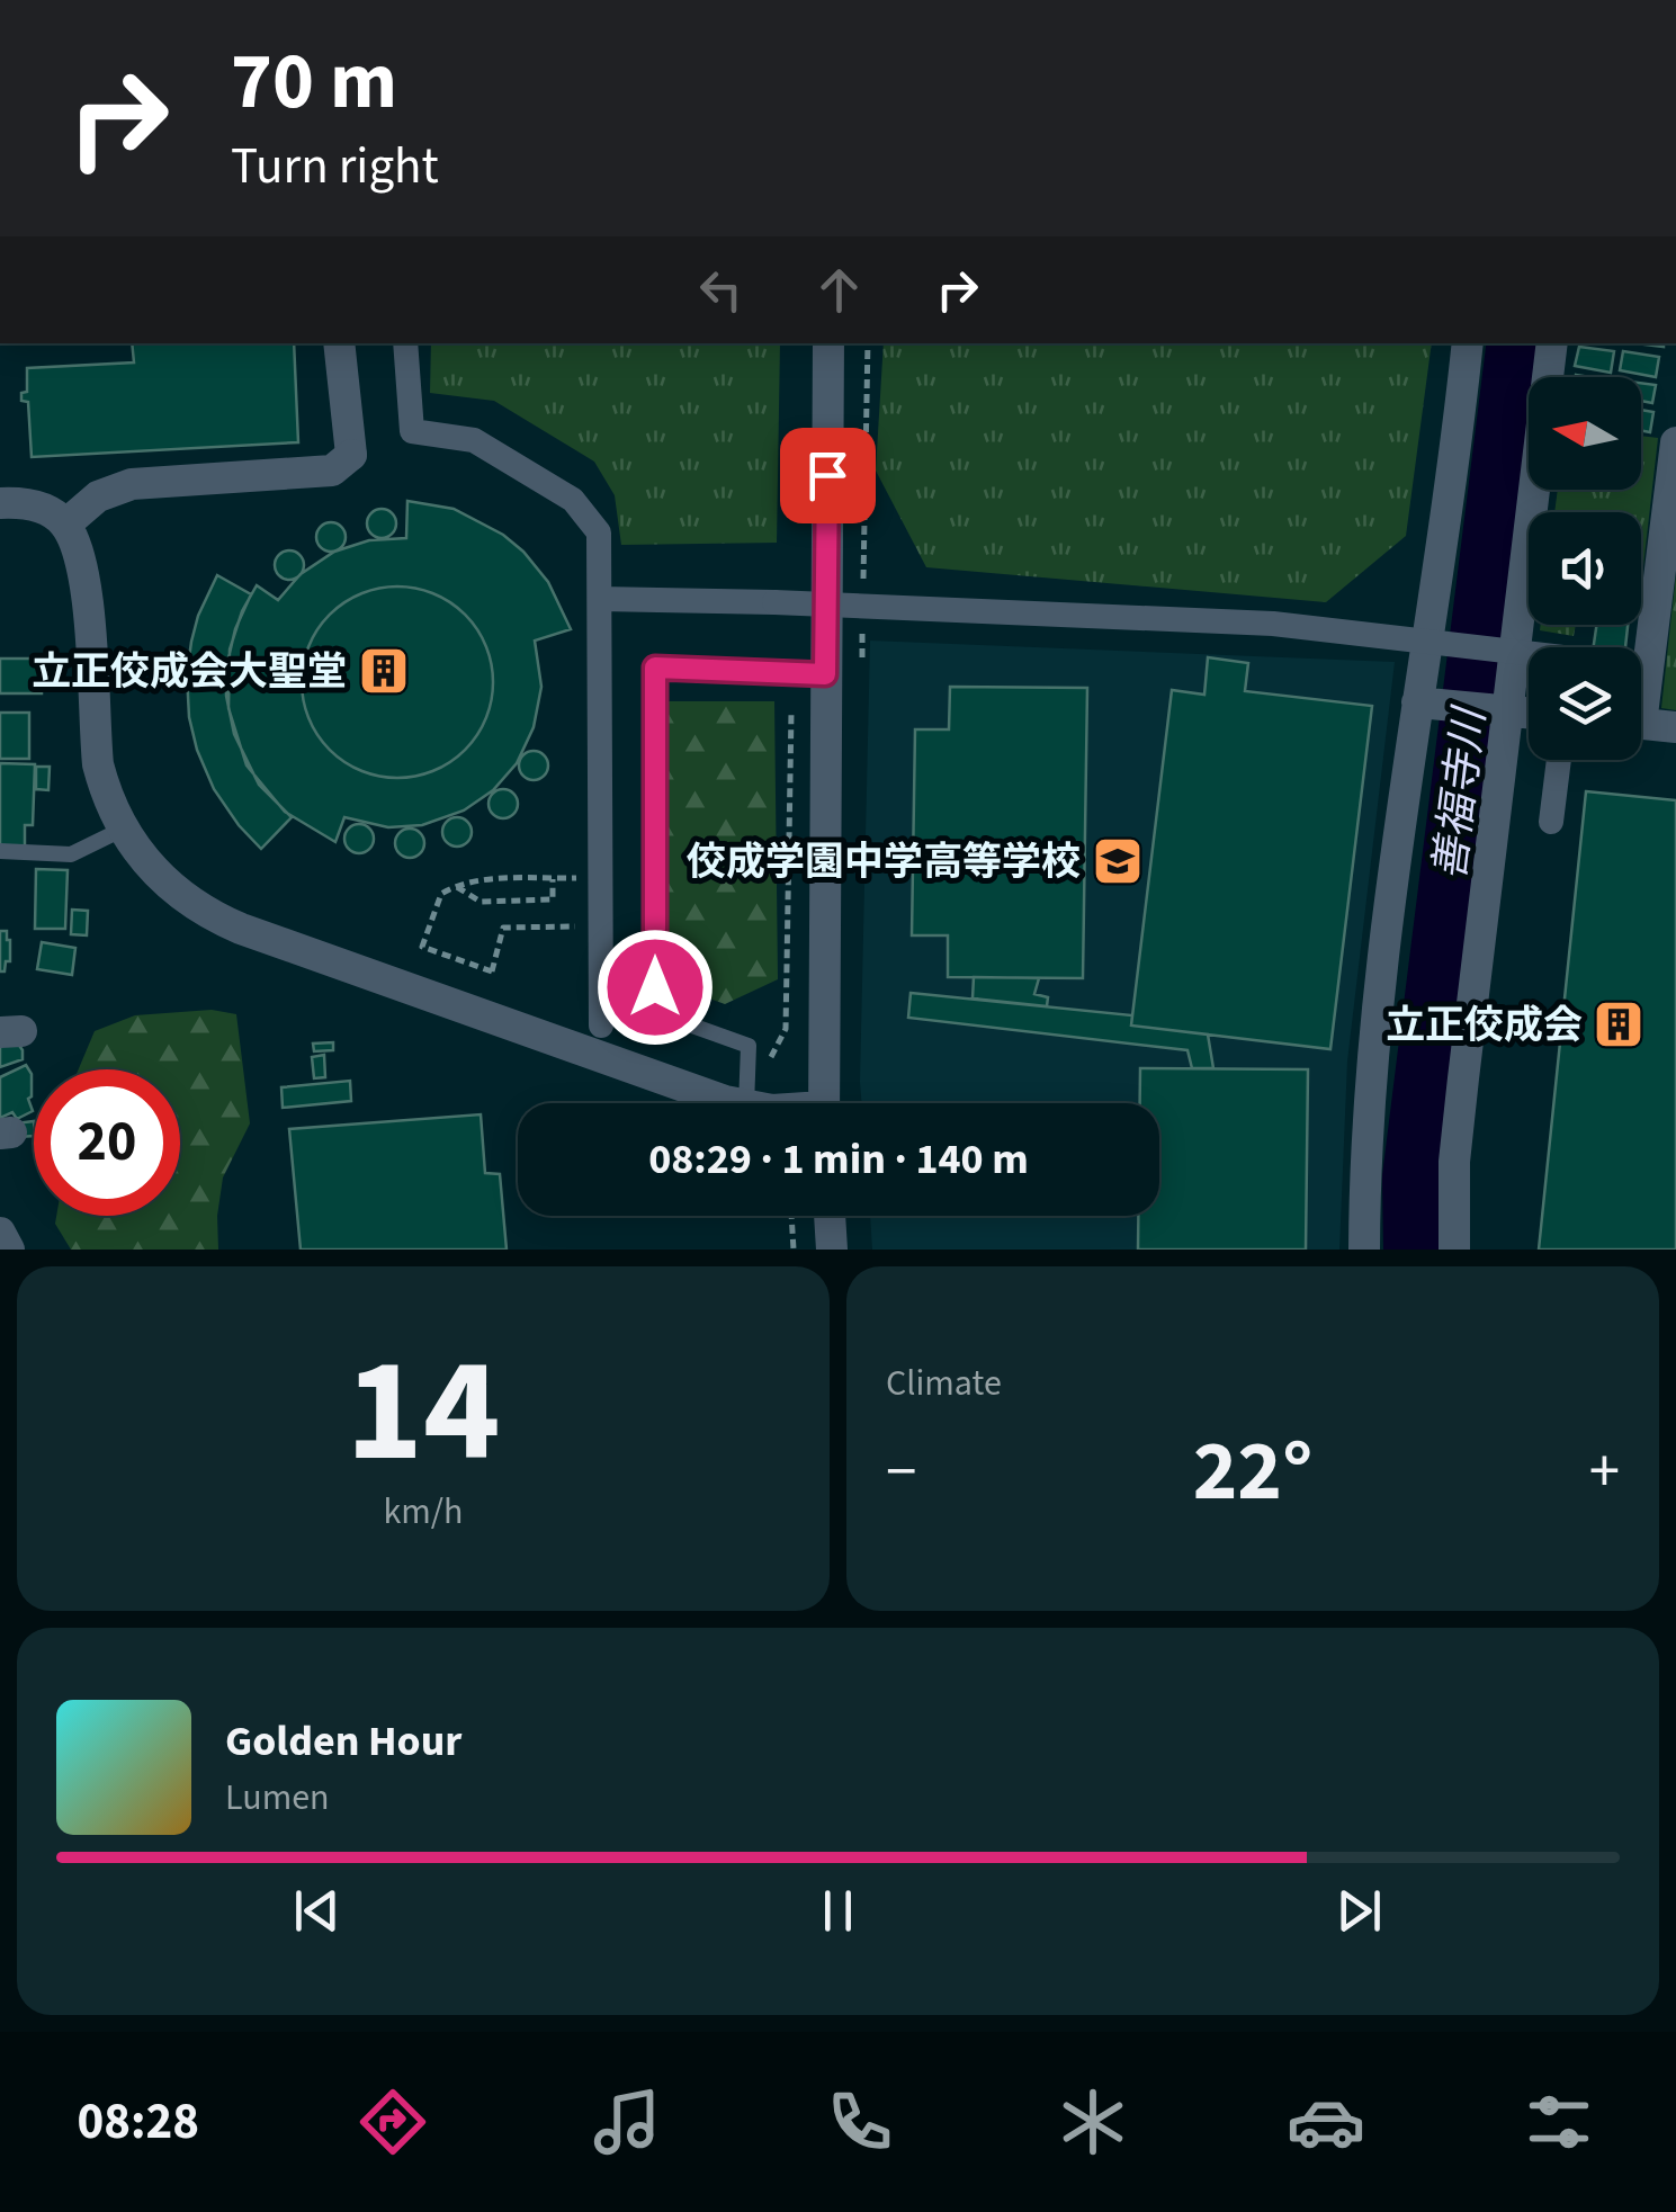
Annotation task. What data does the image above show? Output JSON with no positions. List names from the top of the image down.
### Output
{
  "water": ["善福寺川"],
  "places": {
    "building": ["立正佼成会大聖堂", "立正佼成会"],
    "school or university": ["佼成学園中学高等学校"]
  },
  "north": "left",
  "page": {
    "turn": ["70 m", "Turn right"],
    "limit": "20",
    "trip": "08:29 · 1 min · 140 m",
    "tile": [
      ["14", "km/h"],
      "Climate"
    ],
    "heat": ["−", "22°", "+"],
    "song": ["Golden Hour", "Lumen"],
    "tabs": "08:28"
  }
}
